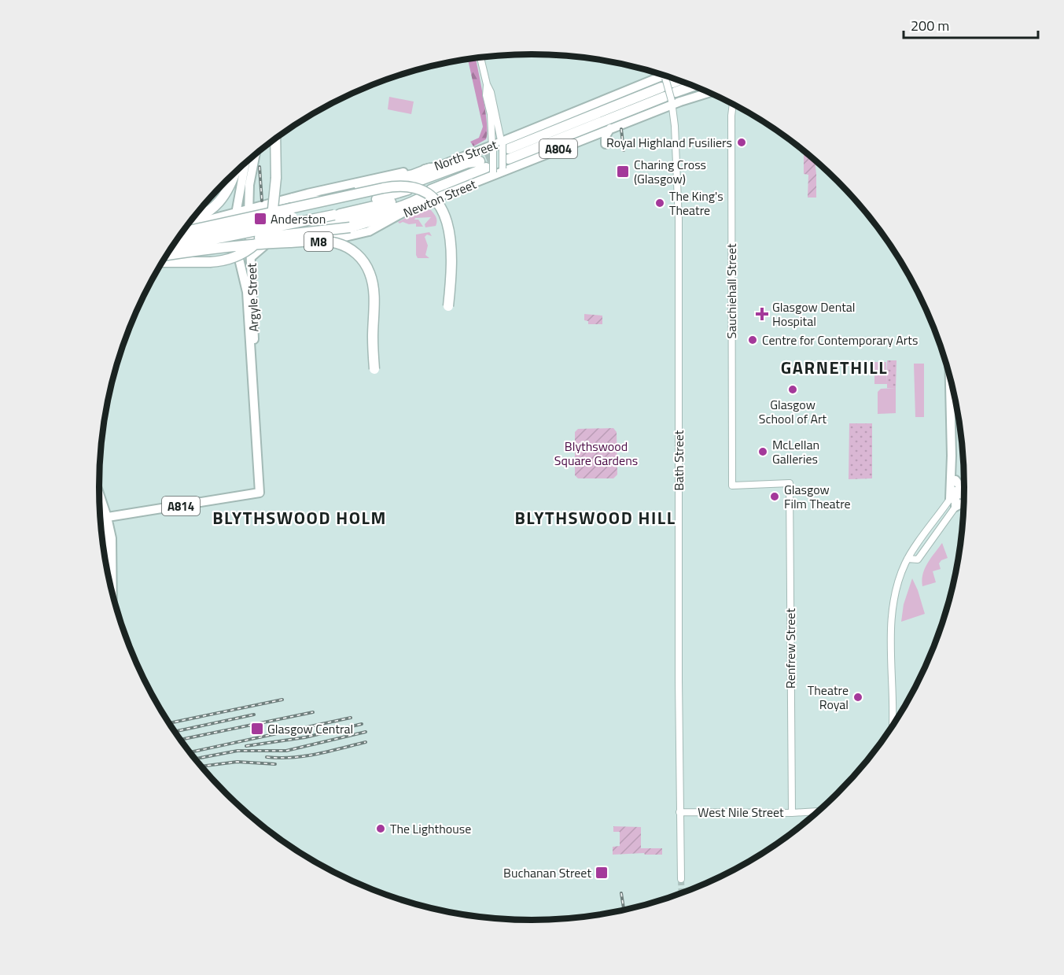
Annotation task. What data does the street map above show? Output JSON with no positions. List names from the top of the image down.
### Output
{
  "streets": {
    "highway": ["M8"],
    "main road": [
      "A804",
      "North Street",
      "Newton Street",
      "Argyle Street",
      "A814"
    ],
    "street": [
      "Sauchiehall Street",
      "Bath Street",
      "Renfrew Street",
      "West Nile Street"
    ]
  },
  "crossings": [
    ["A804", "North Street"],
    ["A804", "Argyle Street"],
    ["A804", "A814"],
    ["North Street", "Newton Street"],
    ["North Street", "M8"],
    ["North Street", "Argyle Street"],
    ["North Street", "Bath Street"],
    ["North Street", "A814"],
    ["Newton Street", "M8"],
    ["Newton Street", "Argyle Street"],
    ["Newton Street", "Bath Street"],
    ["M8", "Argyle Street"],
    ["Sauchiehall Street", "Renfrew Street"],
    ["Argyle Street", "A814"],
    ["Bath Street", "West Nile Street"],
    ["Renfrew Street", "West Nile Street"]
  ],
  "districts": ["GARNETHILL", "BLYTHSWOOD HOLM", "BLYTHSWOOD HILL"],
  "parks": ["Blythswood Square Gardens"],
  "places": {
    "other": [
      "Royal Highland Fusiliers",
      "The King's Theatre",
      "Centre for Contemporary Arts",
      "Glasgow School of Art",
      "McLellan Galleries",
      "Glasgow Film Theatre",
      "Theatre Royal",
      "The Lighthouse"
    ],
    "transit": [
      "Charing Cross (Glasgow)",
      "Anderston",
      "Glasgow Central",
      "Buchanan Street"
    ],
    "health": ["Glasgow Dental Hospital"]
  },
  "scale_bar": "200 m"
}
